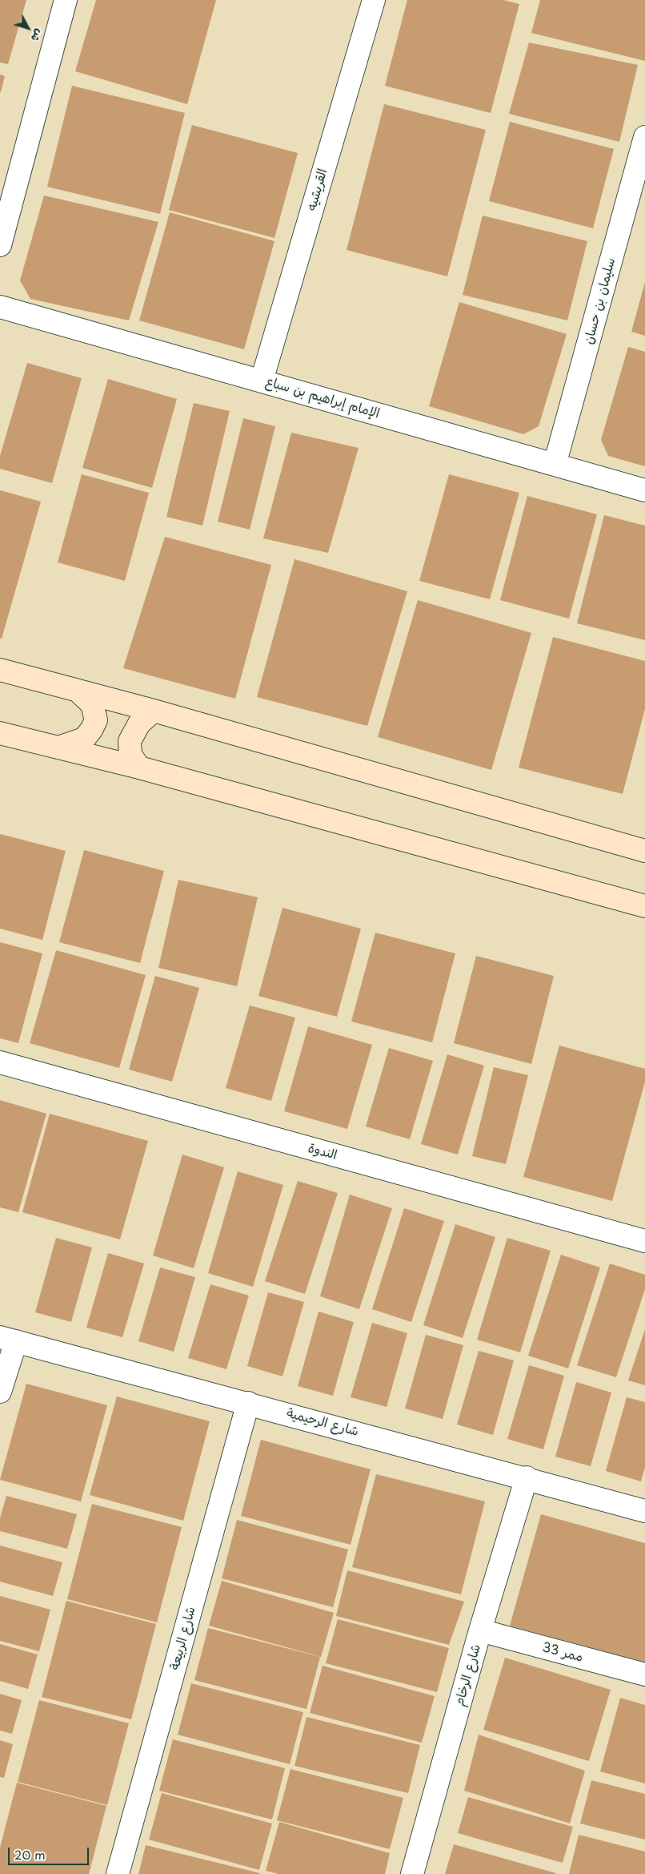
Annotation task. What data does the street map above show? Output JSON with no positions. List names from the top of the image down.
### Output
{
  "streets": {
    "street": [
      "القريشيه",
      "سليمان بن حسان",
      "الإمام إبراهيم بن سباع",
      "الندوة",
      "شارع الرحيمية",
      "شارع الربيعة",
      "ممر 33",
      "شارع الرخام"
    ]
  },
  "crossings": [
    ["القريشيه", "الإمام إبراهيم بن سباع"],
    ["سليمان بن حسان", "الإمام إبراهيم بن سباع"],
    ["شارع الرحيمية", "شارع الربيعة"],
    ["شارع الرحيمية", "شارع الرخام"],
    ["ممر 33", "شارع الرخام"]
  ],
  "scale_bar": "20 m",
  "north": "bottom right"
}
